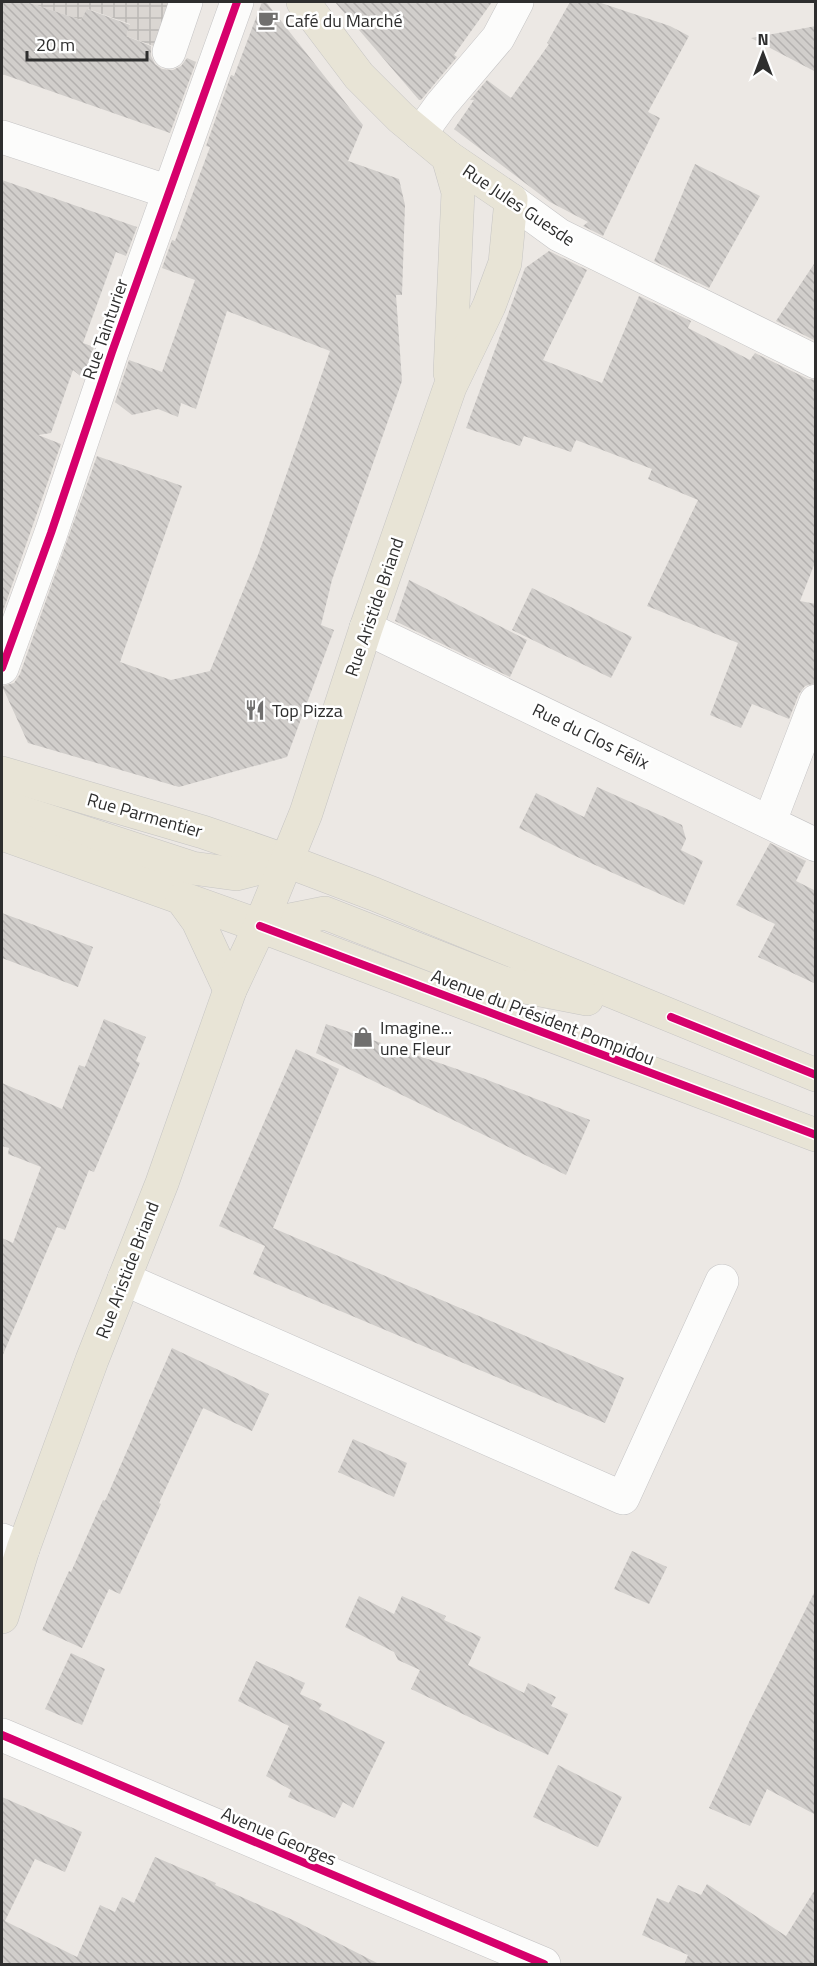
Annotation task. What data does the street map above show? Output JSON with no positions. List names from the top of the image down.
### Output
{
  "streets": {
    "main road": [
      "Rue Jules Guesde",
      "Rue Aristide Briand",
      "Rue Parmentier",
      "Avenue du Président Pompidou"
    ],
    "street": ["Rue Tainturier", "Rue du Clos Félix", "Avenue Georges"]
  },
  "crossings": [
    ["Rue Jules Guesde", "Rue Aristide Briand"],
    ["Rue Aristide Briand", "Rue du Clos Félix"],
    ["Rue Aristide Briand", "Rue Parmentier"],
    ["Rue Aristide Briand", "Avenue du Président Pompidou"]
  ],
  "places": {
    "cafe": ["Café du Marché"],
    "restaurant": ["Top Pizza"],
    "shop": ["Imagine... une Fleur"]
  },
  "scale_bar": "20 m",
  "north": "top"
}
